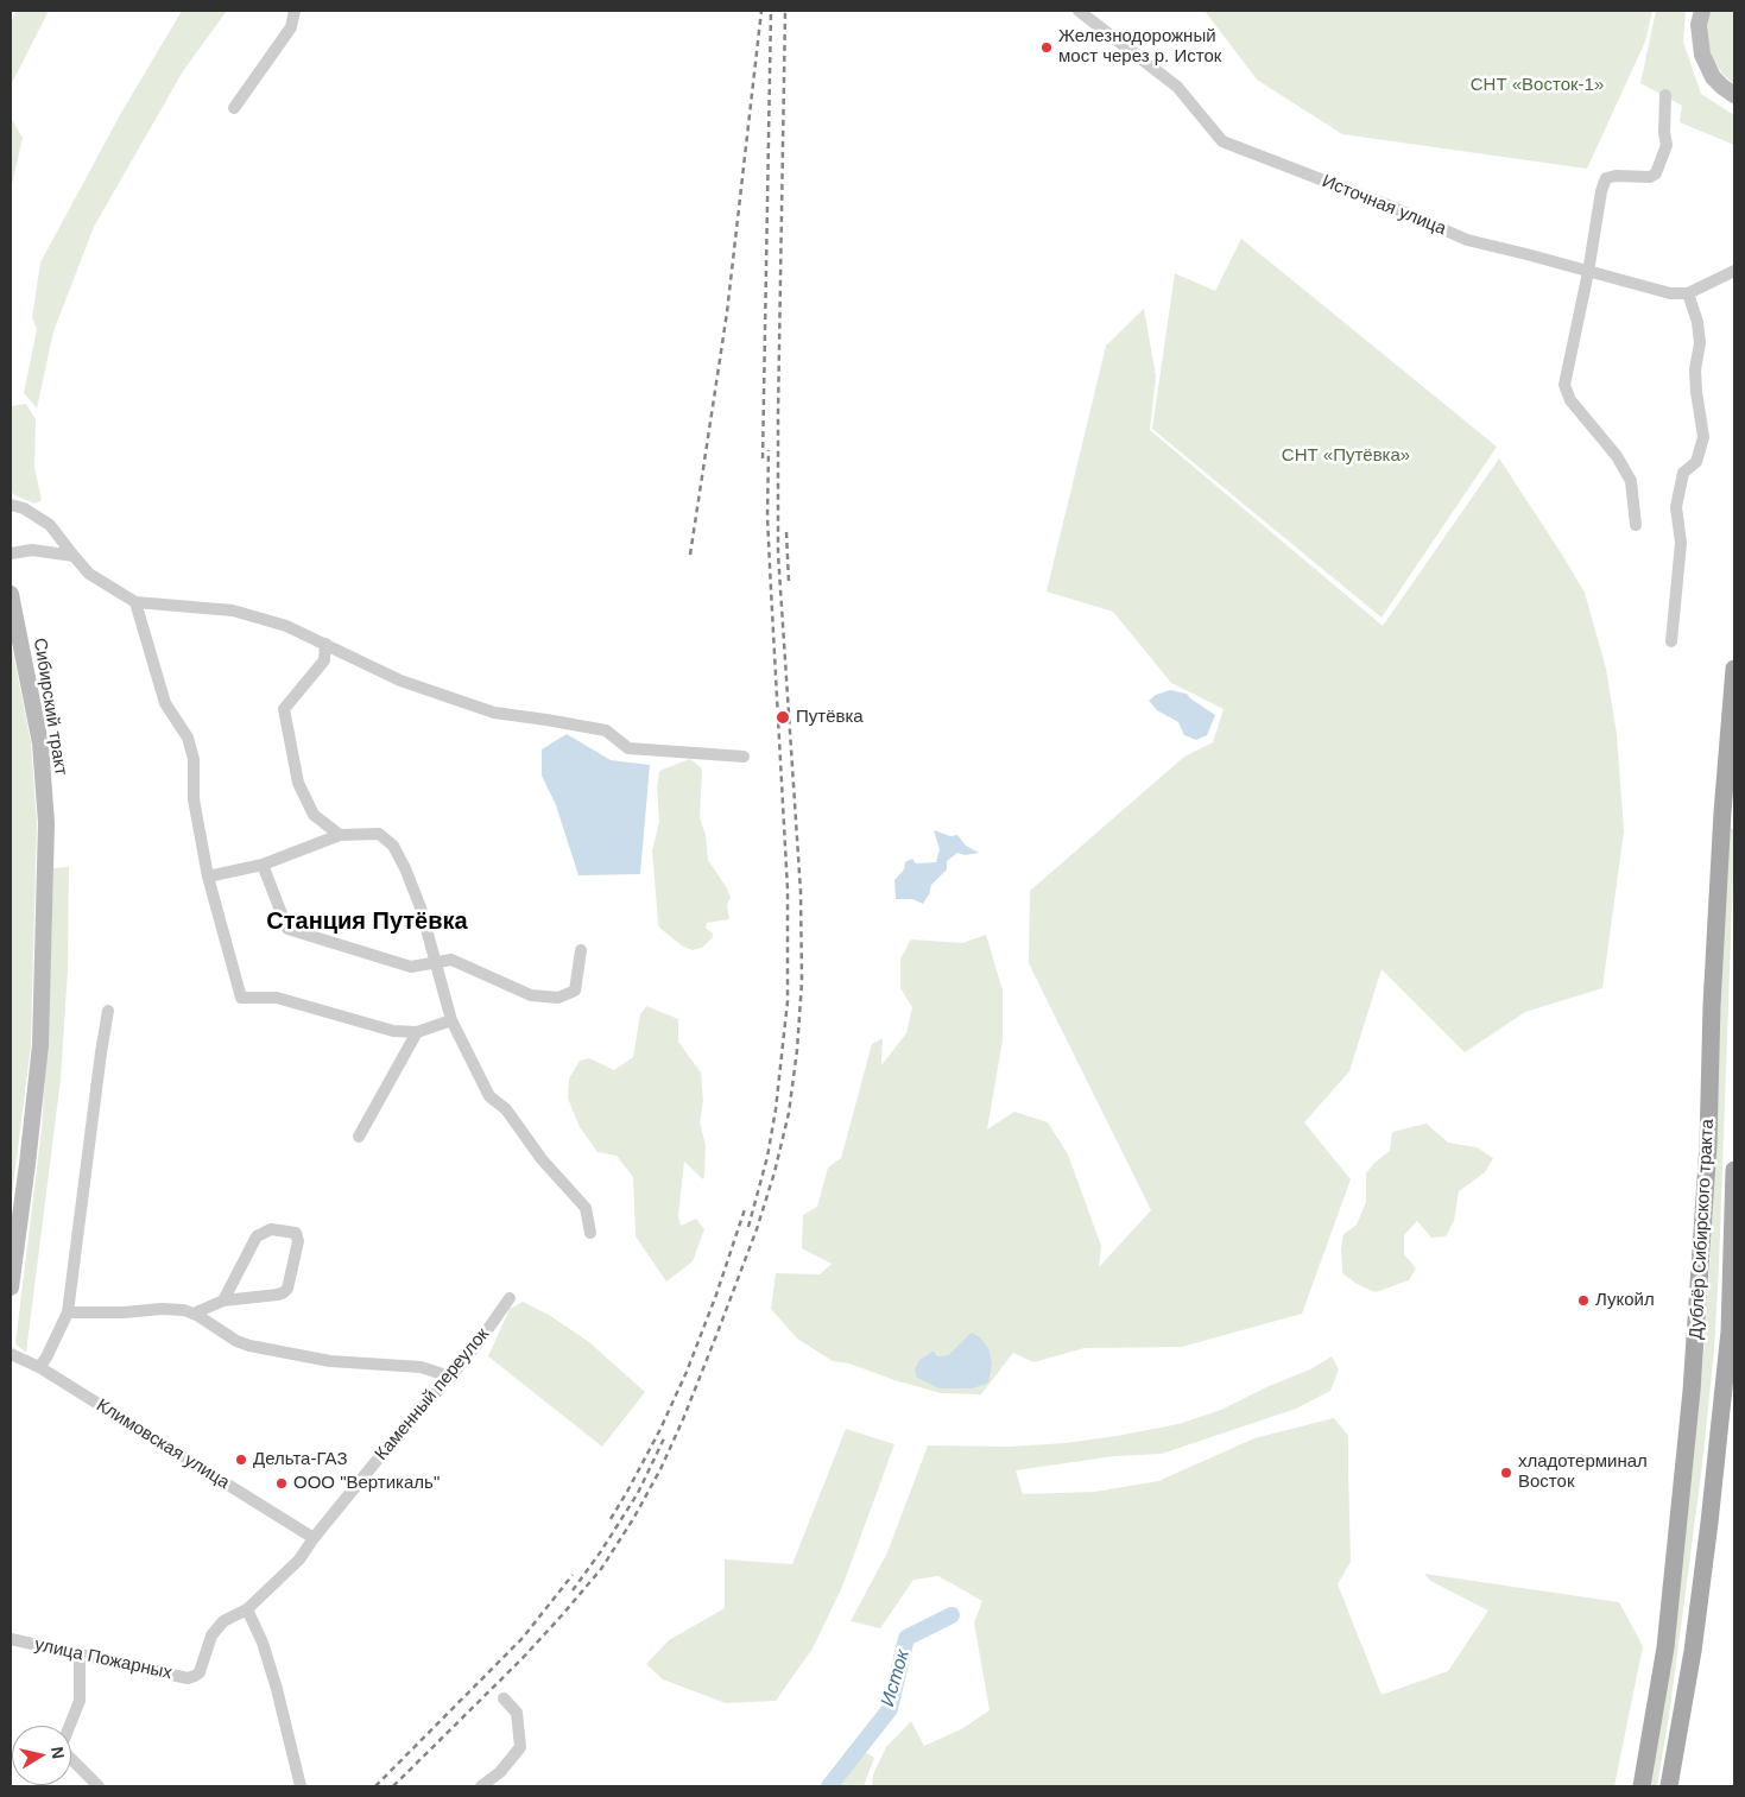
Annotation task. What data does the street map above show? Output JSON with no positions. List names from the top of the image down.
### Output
{
  "streets": {
    "main road": ["Сибирский тракт", "Дублёр Сибирского тракта"],
    "street": [
      "Источная улица",
      "Каменный переулок",
      "Климовская улица",
      "улица Пожарных"
    ]
  },
  "crossings": [
    ["Каменный переулок", "Климовская улица"],
    ["Каменный переулок", "улица Пожарных"]
  ],
  "districts": ["Станция Путёвка"],
  "water": ["Исток"],
  "parks": ["СНТ «Восток-1»", "СНТ «Путёвка»"],
  "places": [
    "Железнодорожный мост через р. Исток",
    "Путёвка",
    "Лукойл",
    "Дельта-ГАЗ",
    "хладотерминал Восток",
    "ООО \"Вертикаль\""
  ],
  "north": "right"
}
